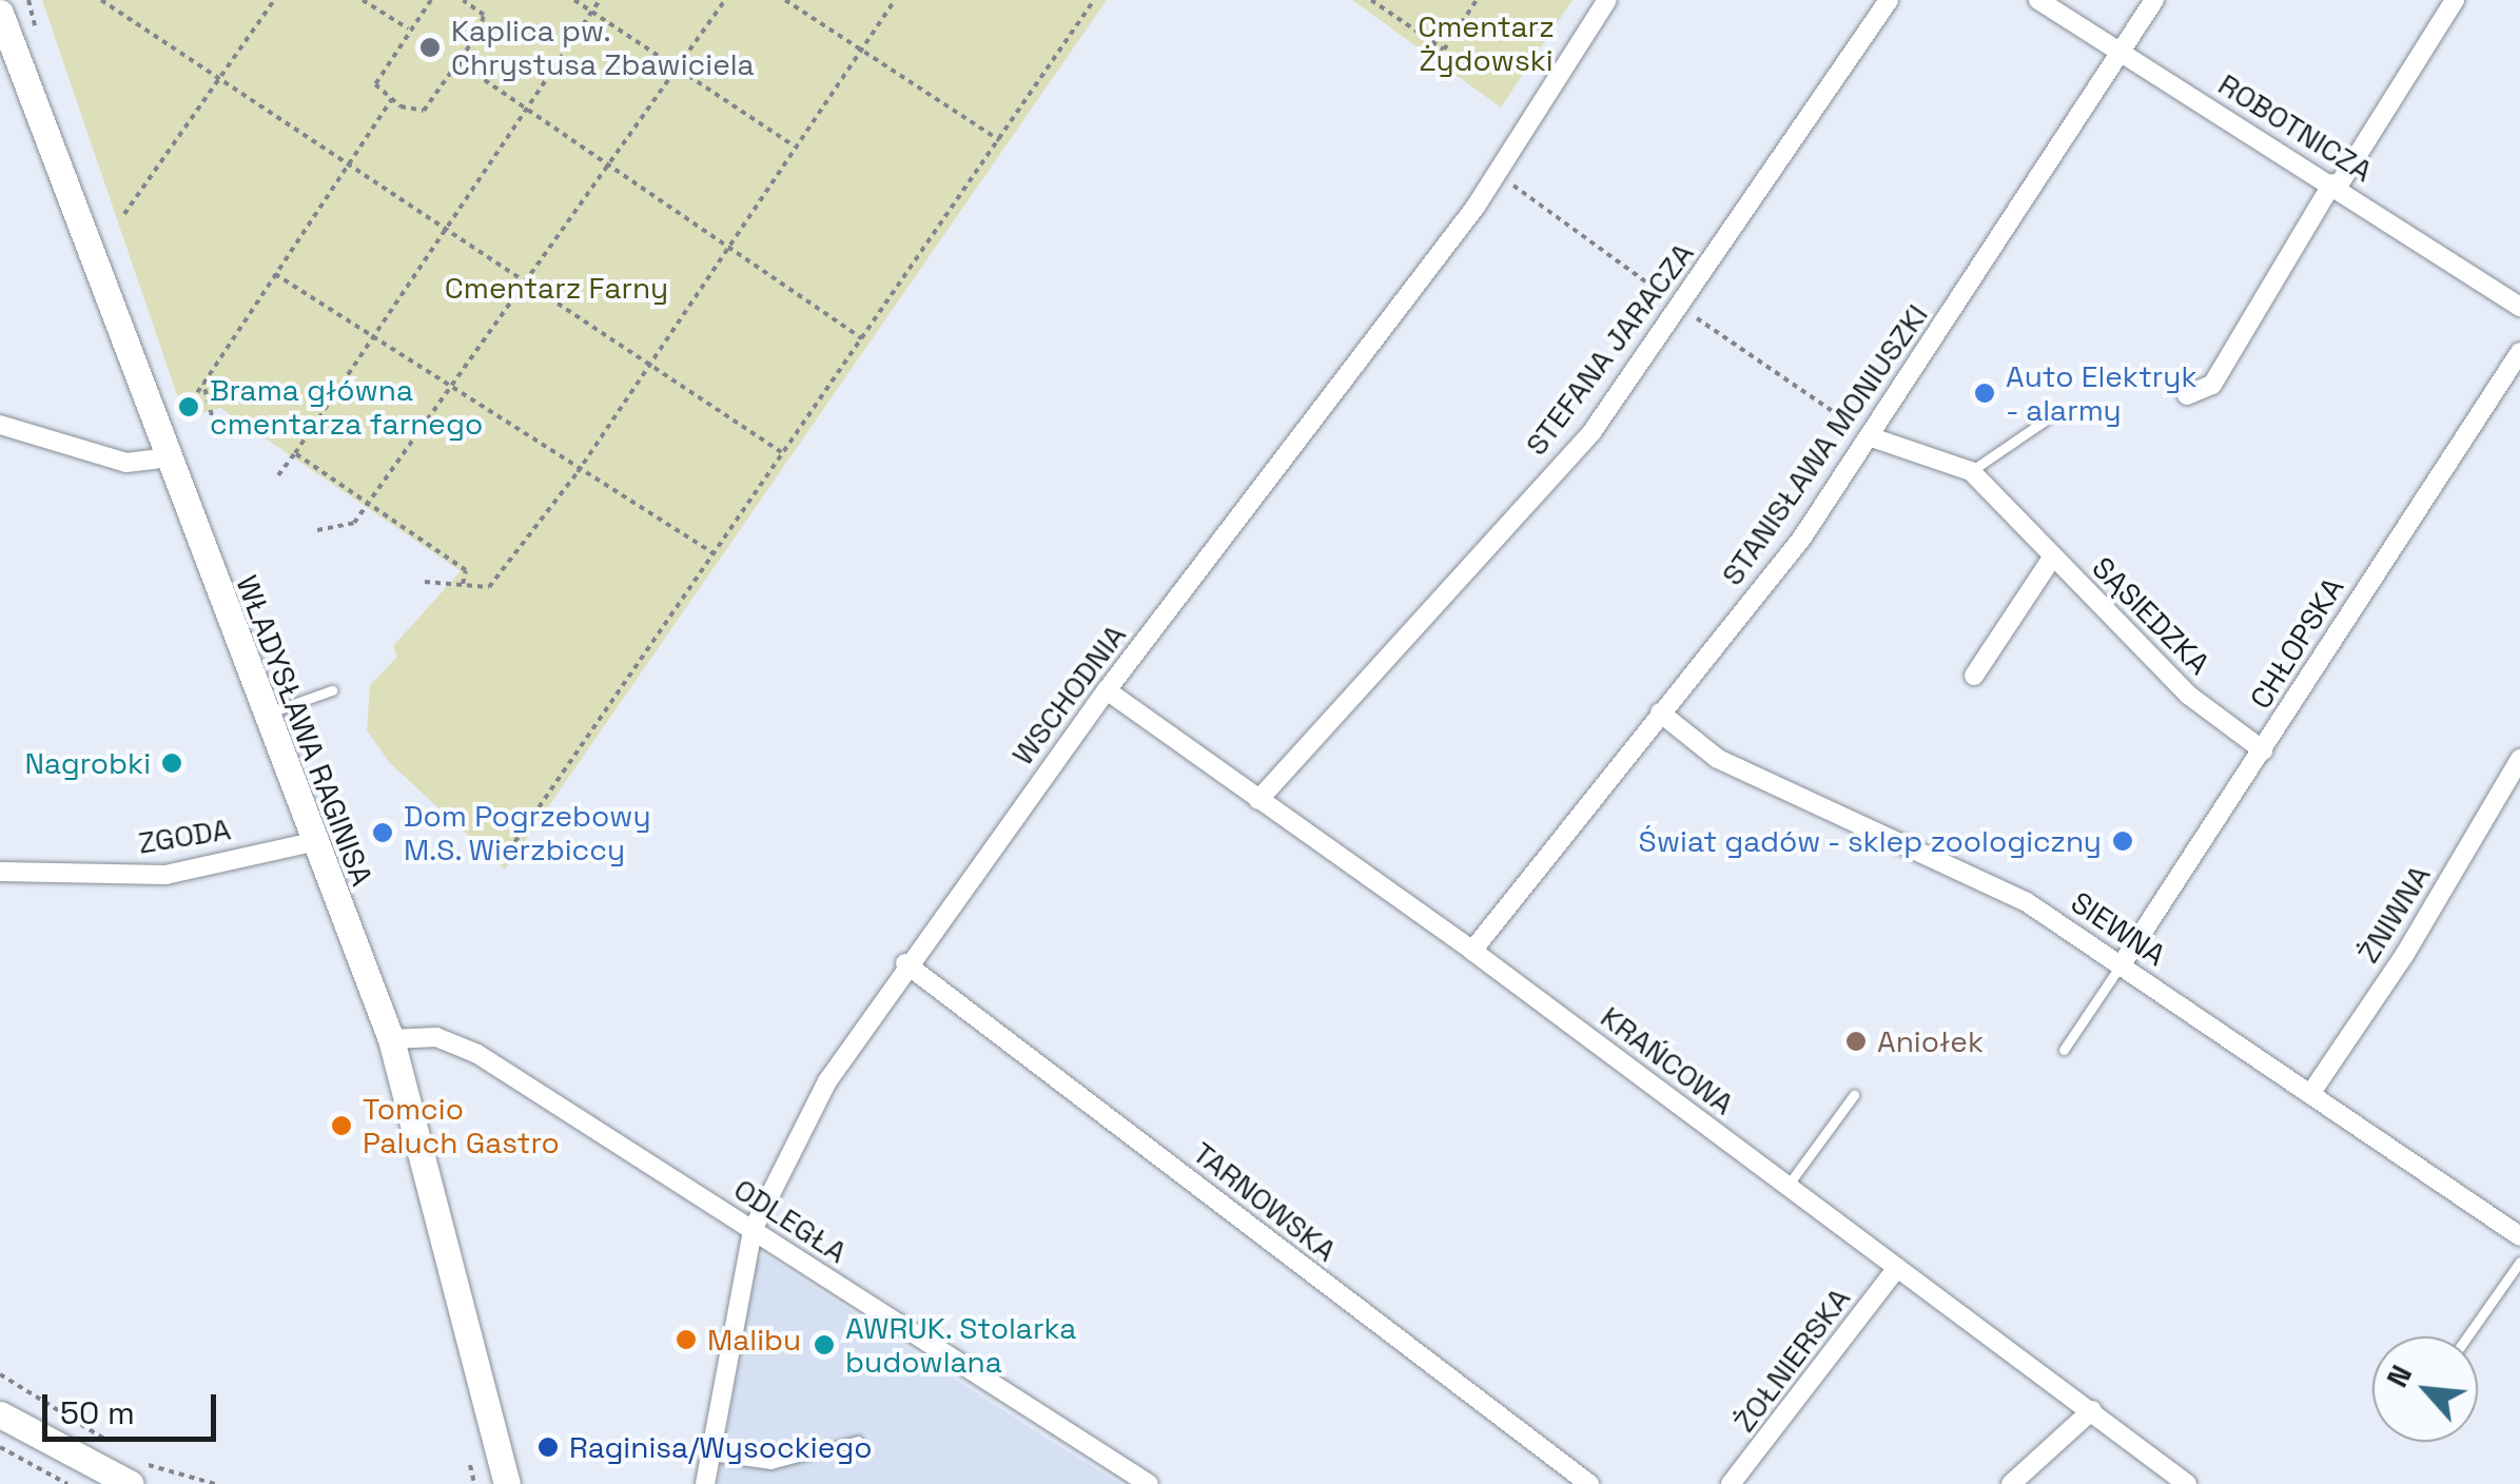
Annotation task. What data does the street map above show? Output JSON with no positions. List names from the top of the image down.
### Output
{
  "streets": {
    "street": [
      "ROBOTNICZA",
      "STEFANA JARACZA",
      "STANISŁAWA MONIUSZKI",
      "SĄSIEDZKA",
      "CHŁOPSKA",
      "WSCHODNIA",
      "WŁADYSŁAWA RAGINISA",
      "ZGODA",
      "ŻNIWNA",
      "SIEWNA",
      "KRAŃCOWA",
      "TARNOWSKA",
      "ODLEGŁA",
      "ŻOŁNIERSKA"
    ]
  },
  "crossings": [
    ["ROBOTNICZA", "STANISŁAWA MONIUSZKI"],
    ["STEFANA JARACZA", "KRAŃCOWA"],
    ["STANISŁAWA MONIUSZKI", "SĄSIEDZKA"],
    ["STANISŁAWA MONIUSZKI", "SIEWNA"],
    ["STANISŁAWA MONIUSZKI", "KRAŃCOWA"],
    ["SĄSIEDZKA", "CHŁOPSKA"],
    ["CHŁOPSKA", "SIEWNA"],
    ["WSCHODNIA", "KRAŃCOWA"],
    ["WSCHODNIA", "TARNOWSKA"],
    ["WSCHODNIA", "ODLEGŁA"],
    ["WŁADYSŁAWA RAGINISA", "ZGODA"],
    ["WŁADYSŁAWA RAGINISA", "ODLEGŁA"],
    ["ŻNIWNA", "SIEWNA"],
    ["KRAŃCOWA", "ŻOŁNIERSKA"]
  ],
  "parks": ["Cmentarz Żydowski", "Cmentarz Farny"],
  "places": [
    "Kaplica pw. Chrystusa Zbawiciela",
    "Auto Elektryk - alarmy",
    "Brama główna cmentarza farnego",
    "Nagrobki",
    "Dom Pogrzebowy M.S. Wierzbiccy",
    "Świat gadów - sklep zoologiczny",
    "Aniołek",
    "Tomcio Paluch Gastro",
    "Malibu",
    "AWRUK. Stolarka budowlana",
    "Raginisa/Wysockiego"
  ],
  "scale_bar": "50 m",
  "north": "top left"
}
